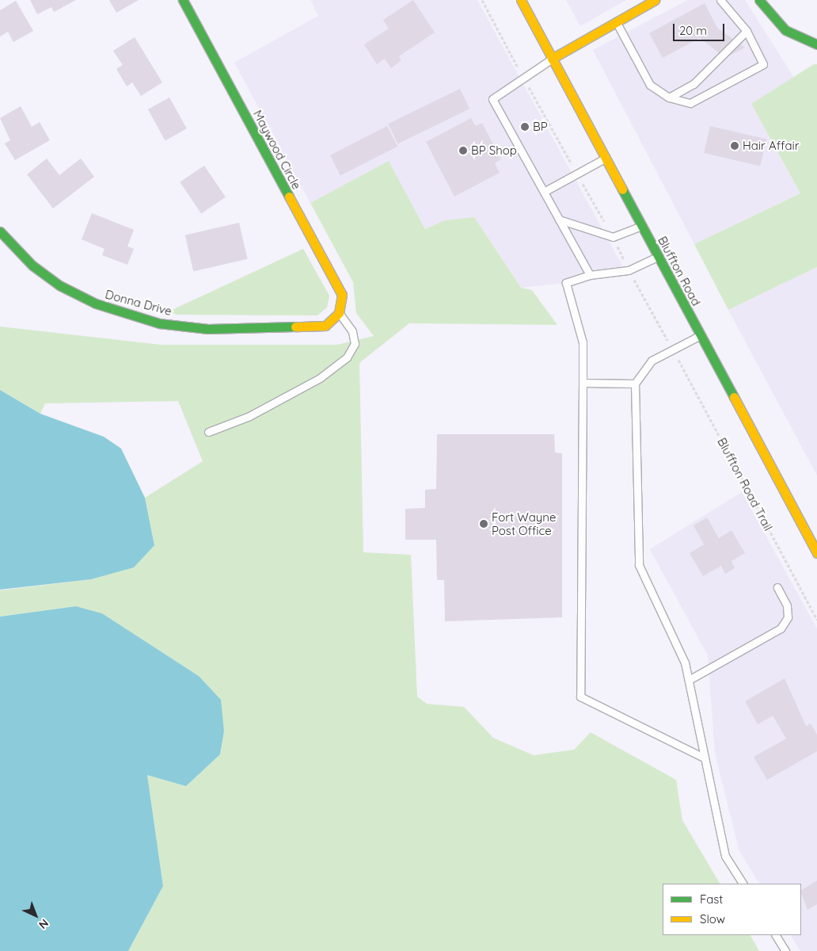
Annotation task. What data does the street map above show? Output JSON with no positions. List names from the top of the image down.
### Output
{
  "streets": {
    "street": ["Maywood Circle", "Bluffton Road", "Donna Drive"],
    "path": ["Bluffton Road Trail"]
  },
  "crossings": [
    ["Maywood Circle", "Donna Drive"]
  ],
  "places": [
    "BP",
    "Hair Affair",
    "BP Shop",
    "Fort Wayne Post Office"
  ],
  "legend": ["Fast", "Slow"],
  "scale_bar": "20 m",
  "north": "bottom right"
}
